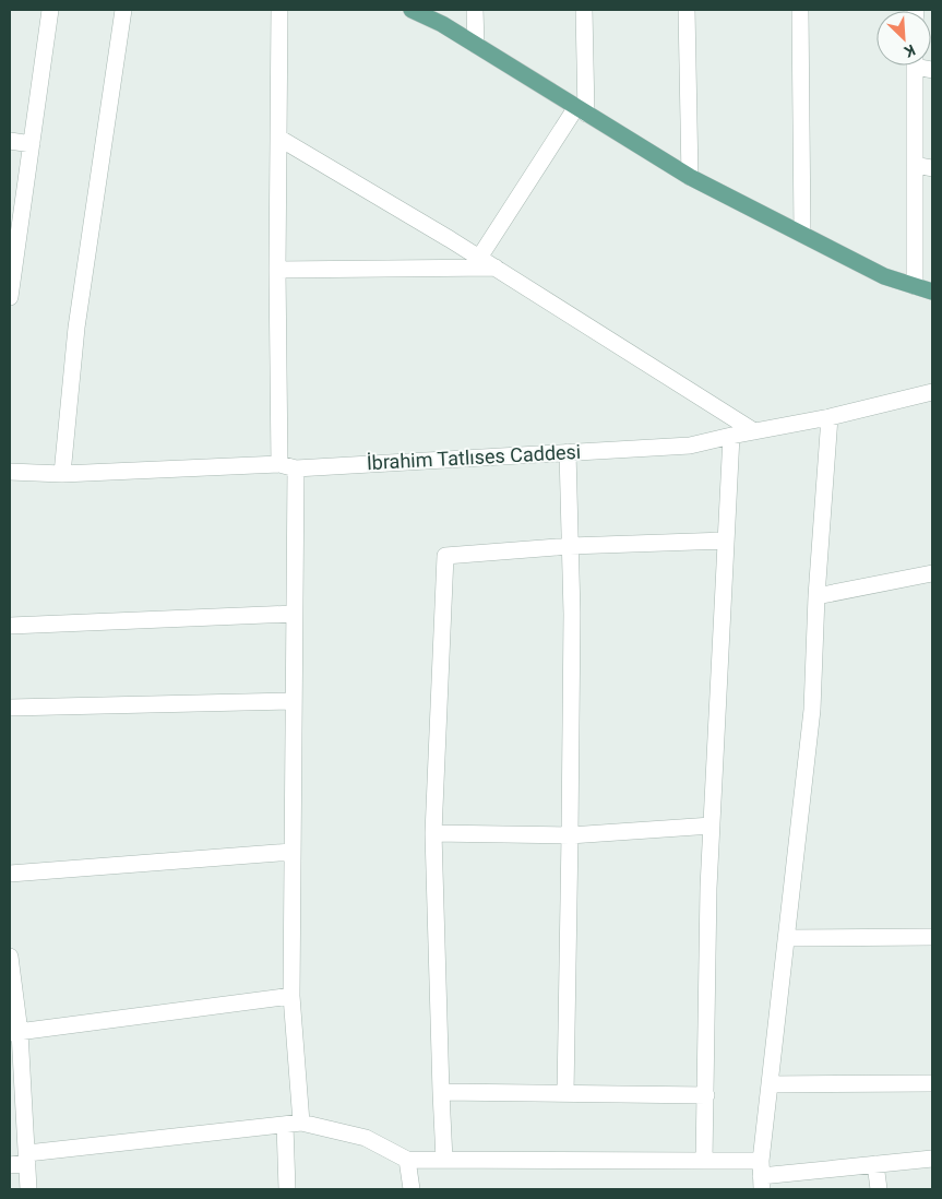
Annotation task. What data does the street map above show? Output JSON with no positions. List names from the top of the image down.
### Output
{
  "streets": {
    "street": ["İbrahim Tatlıses Caddesi"]
  },
  "north": "bottom right"
}
